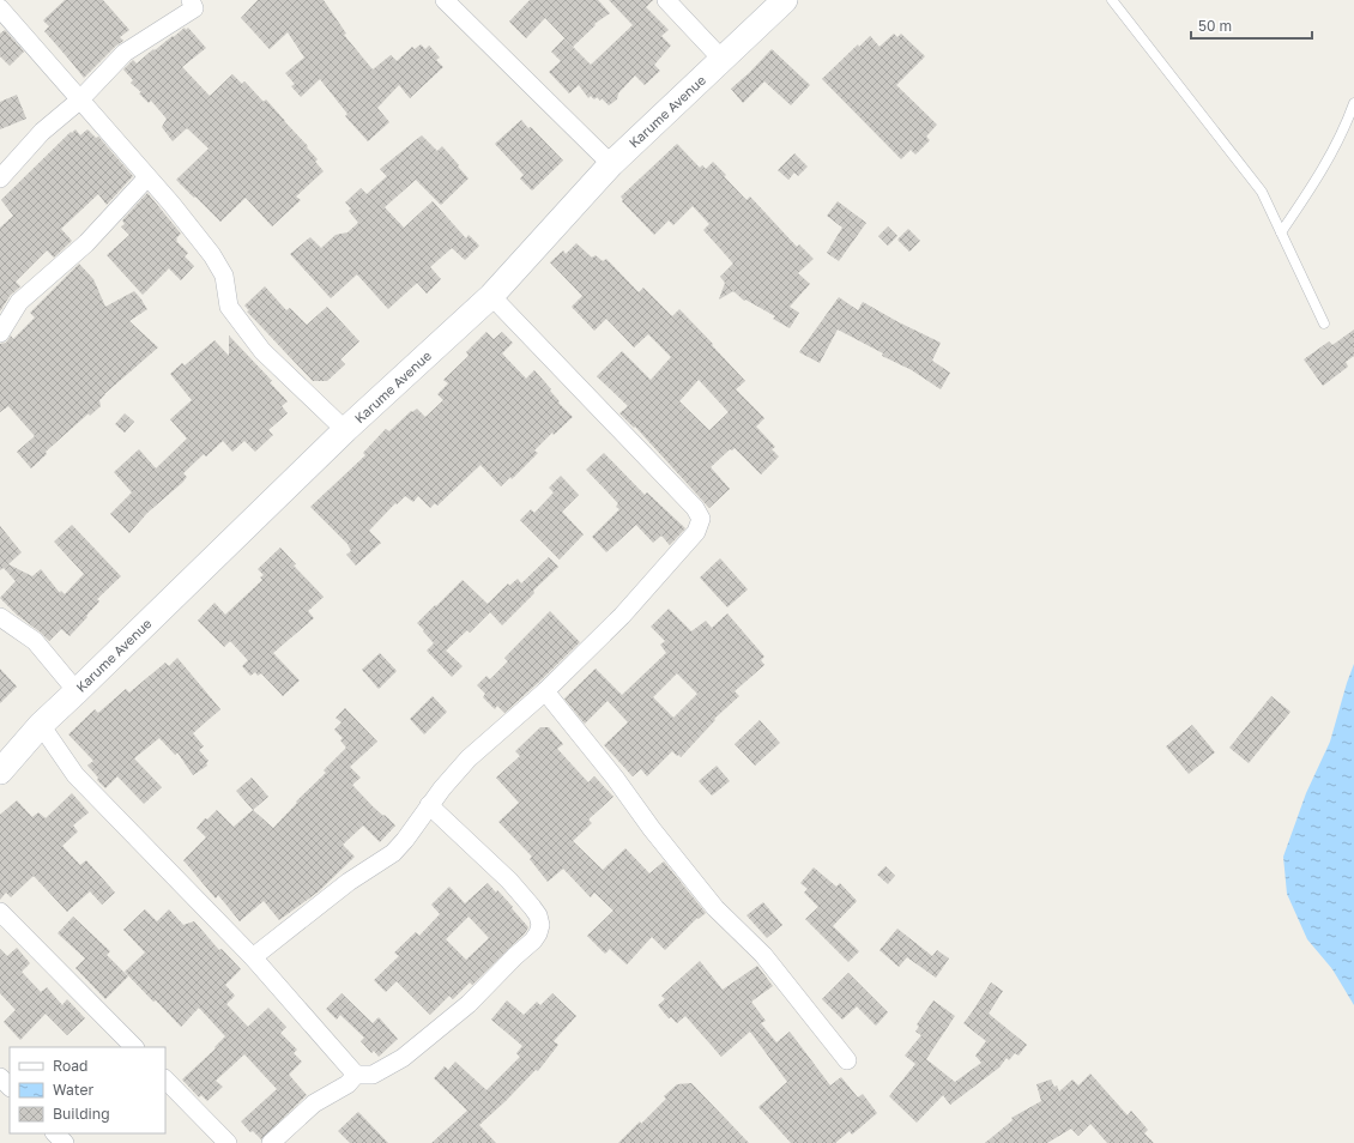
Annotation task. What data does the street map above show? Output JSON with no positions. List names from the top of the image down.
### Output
{
  "streets": {
    "main road": ["Karume Avenue"]
  },
  "legend": ["Road", "Water", "Building"],
  "scale_bar": "50 m"
}
